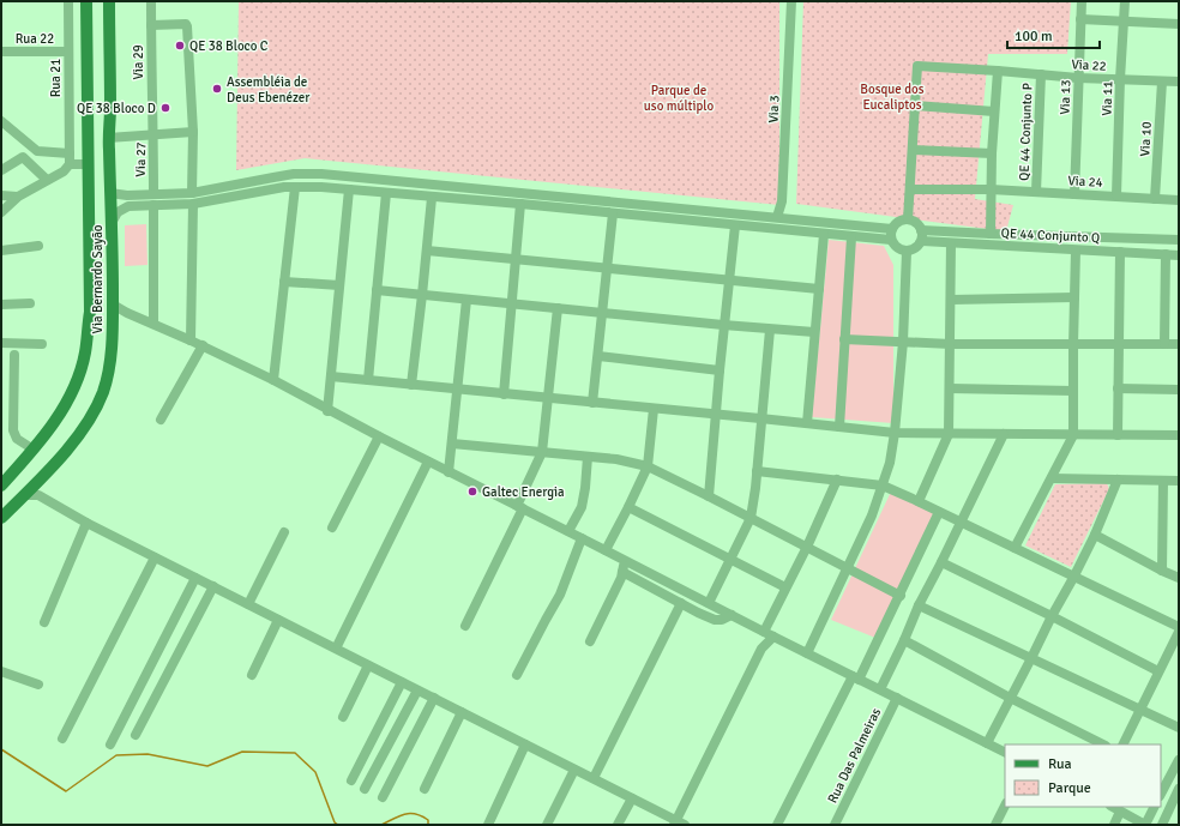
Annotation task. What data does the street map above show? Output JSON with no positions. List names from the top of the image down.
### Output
{
  "streets": {
    "main road": ["Via Bernardo Sayão"],
    "street": [
      "Rua 22",
      "Via 29",
      "Via 22",
      "Rua 21",
      "Via 13",
      "Via 11",
      "Via 3",
      "QE 44 Conjunto P",
      "Via 10",
      "Via 27",
      "Via 24",
      "QE 44 Conjunto Q",
      "Rua Das Palmeiras"
    ]
  },
  "crossings": [
    ["Rua 22", "Rua 21"],
    ["Via 29", "Via 27"],
    ["Via 22", "Via 13"],
    ["Via 22", "Via 11"],
    ["Via 22", "QE 44 Conjunto P"],
    ["Via 22", "Via 10"],
    ["Via 13", "Via 24"],
    ["Via 11", "Via 24"],
    ["QE 44 Conjunto P", "Via 24"],
    ["Via 10", "Via 24"]
  ],
  "parks": ["Bosque dos Eucaliptos", "Parque de uso múltiplo"],
  "places": [
    "QE 38 Bloco C",
    "Assembléia de Deus Ebenézer",
    "QE 38 Bloco D",
    "Galtec Energia"
  ],
  "legend": ["Rua", "Parque"],
  "scale_bar": "100 m"
}
